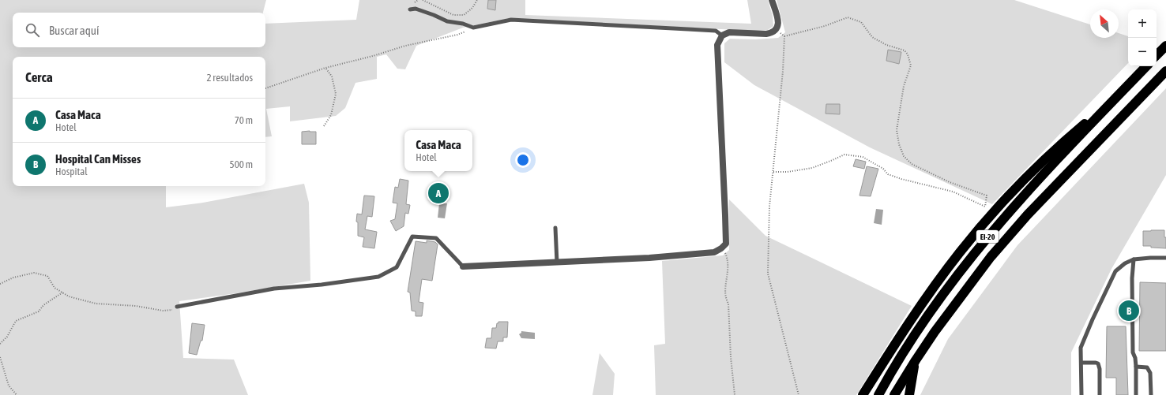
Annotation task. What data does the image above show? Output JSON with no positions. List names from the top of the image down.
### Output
{
  "streets": {
    "highway": ["EI-20"]
  },
  "north": "top left",
  "page": {
    "map_buttons": ["+", "−"],
    "search": "Buscar aquí",
    "heading": ["Cerca", "2 resultados"],
    "list": [
      {
        "mark": "A",
        "name": "Casa Maca",
        "note": "Hotel",
        "value": "70 m"
      },
      {
        "mark": "B",
        "name": "Hospital Can Misses",
        "note": "Hospital",
        "value": "500 m"
      }
    ],
    "popup": ["Casa Maca", "Hotel"],
    "pins": ["A", "B"]
  }
}
